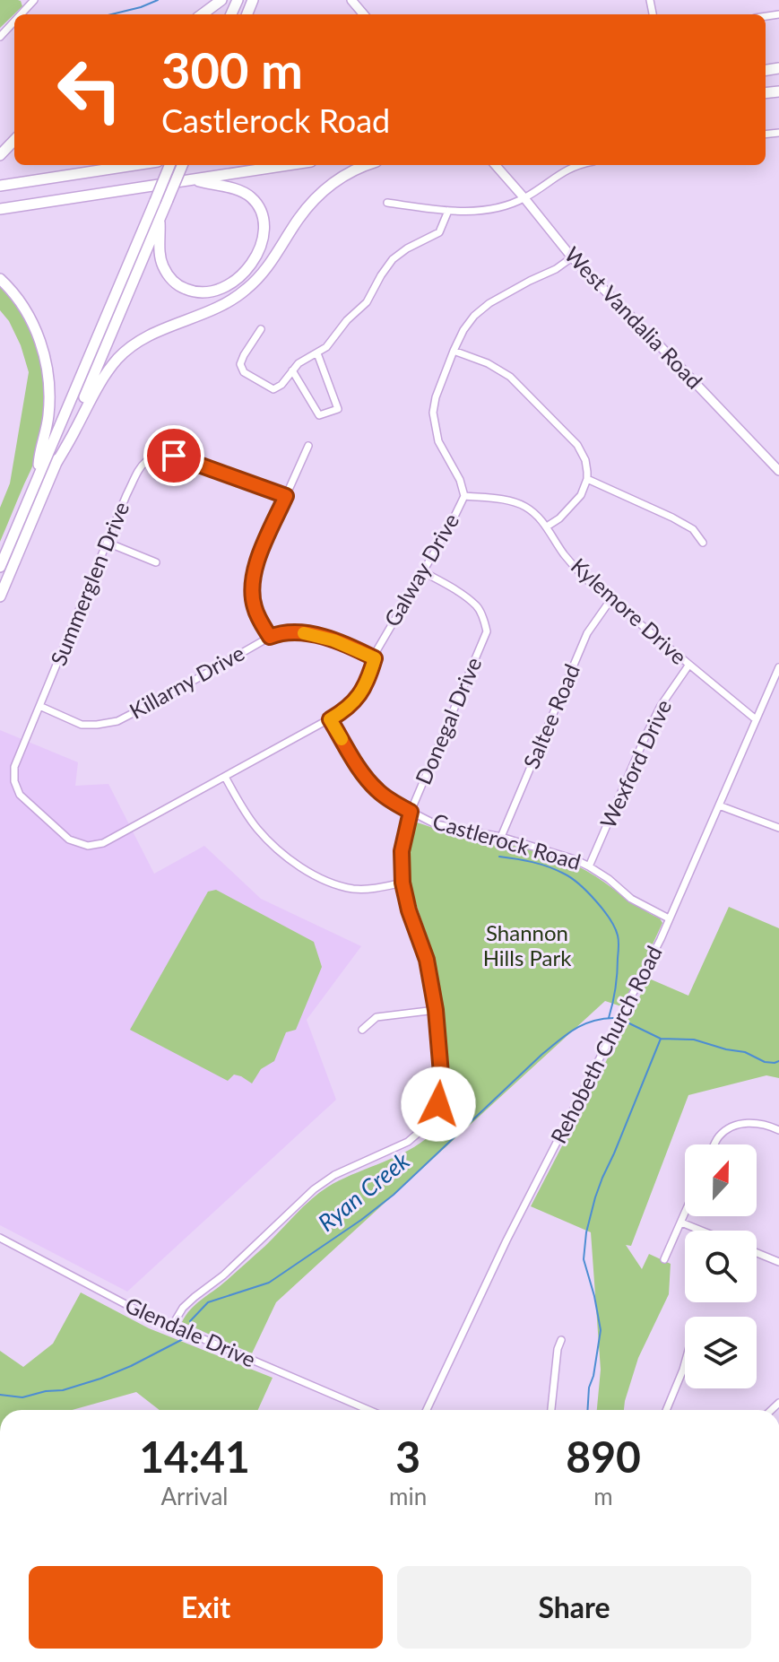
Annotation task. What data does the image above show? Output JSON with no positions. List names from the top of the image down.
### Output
{
  "streets": {
    "main road": ["West Vandalia Road"],
    "street": [
      "Galway Drive",
      "Summerglen Drive",
      "Kylemore Drive",
      "Killarny Drive",
      "Saltee Road",
      "Donegal Drive",
      "Wexford Drive",
      "Castlerock Road",
      "Rehobeth Church Road",
      "Glendale Drive"
    ]
  },
  "crossings": [
    ["West Vandalia Road", "Galway Drive"],
    ["Galway Drive", "Summerglen Drive"],
    ["Galway Drive", "Kylemore Drive"],
    ["Galway Drive", "Killarny Drive"],
    ["Galway Drive", "Donegal Drive"],
    ["Galway Drive", "Castlerock Road"],
    ["Summerglen Drive", "Killarny Drive"],
    ["Kylemore Drive", "Saltee Road"],
    ["Kylemore Drive", "Wexford Drive"],
    ["Kylemore Drive", "Rehobeth Church Road"],
    ["Saltee Road", "Castlerock Road"],
    ["Donegal Drive", "Castlerock Road"],
    ["Donegal Drive", "Glendale Drive"],
    ["Wexford Drive", "Castlerock Road"],
    ["Castlerock Road", "Rehobeth Church Road"]
  ],
  "water": ["Ryan Creek"],
  "parks": ["Shannon Hills Park"],
  "north": "top",
  "page": {
    "turn": ["300 m", "Castlerock Road"],
    "eta": [
      "14:41",
      "Arrival",
      "3",
      "min",
      "890",
      "m"
    ],
    "buttons": ["Exit", "Share"]
  }
}
